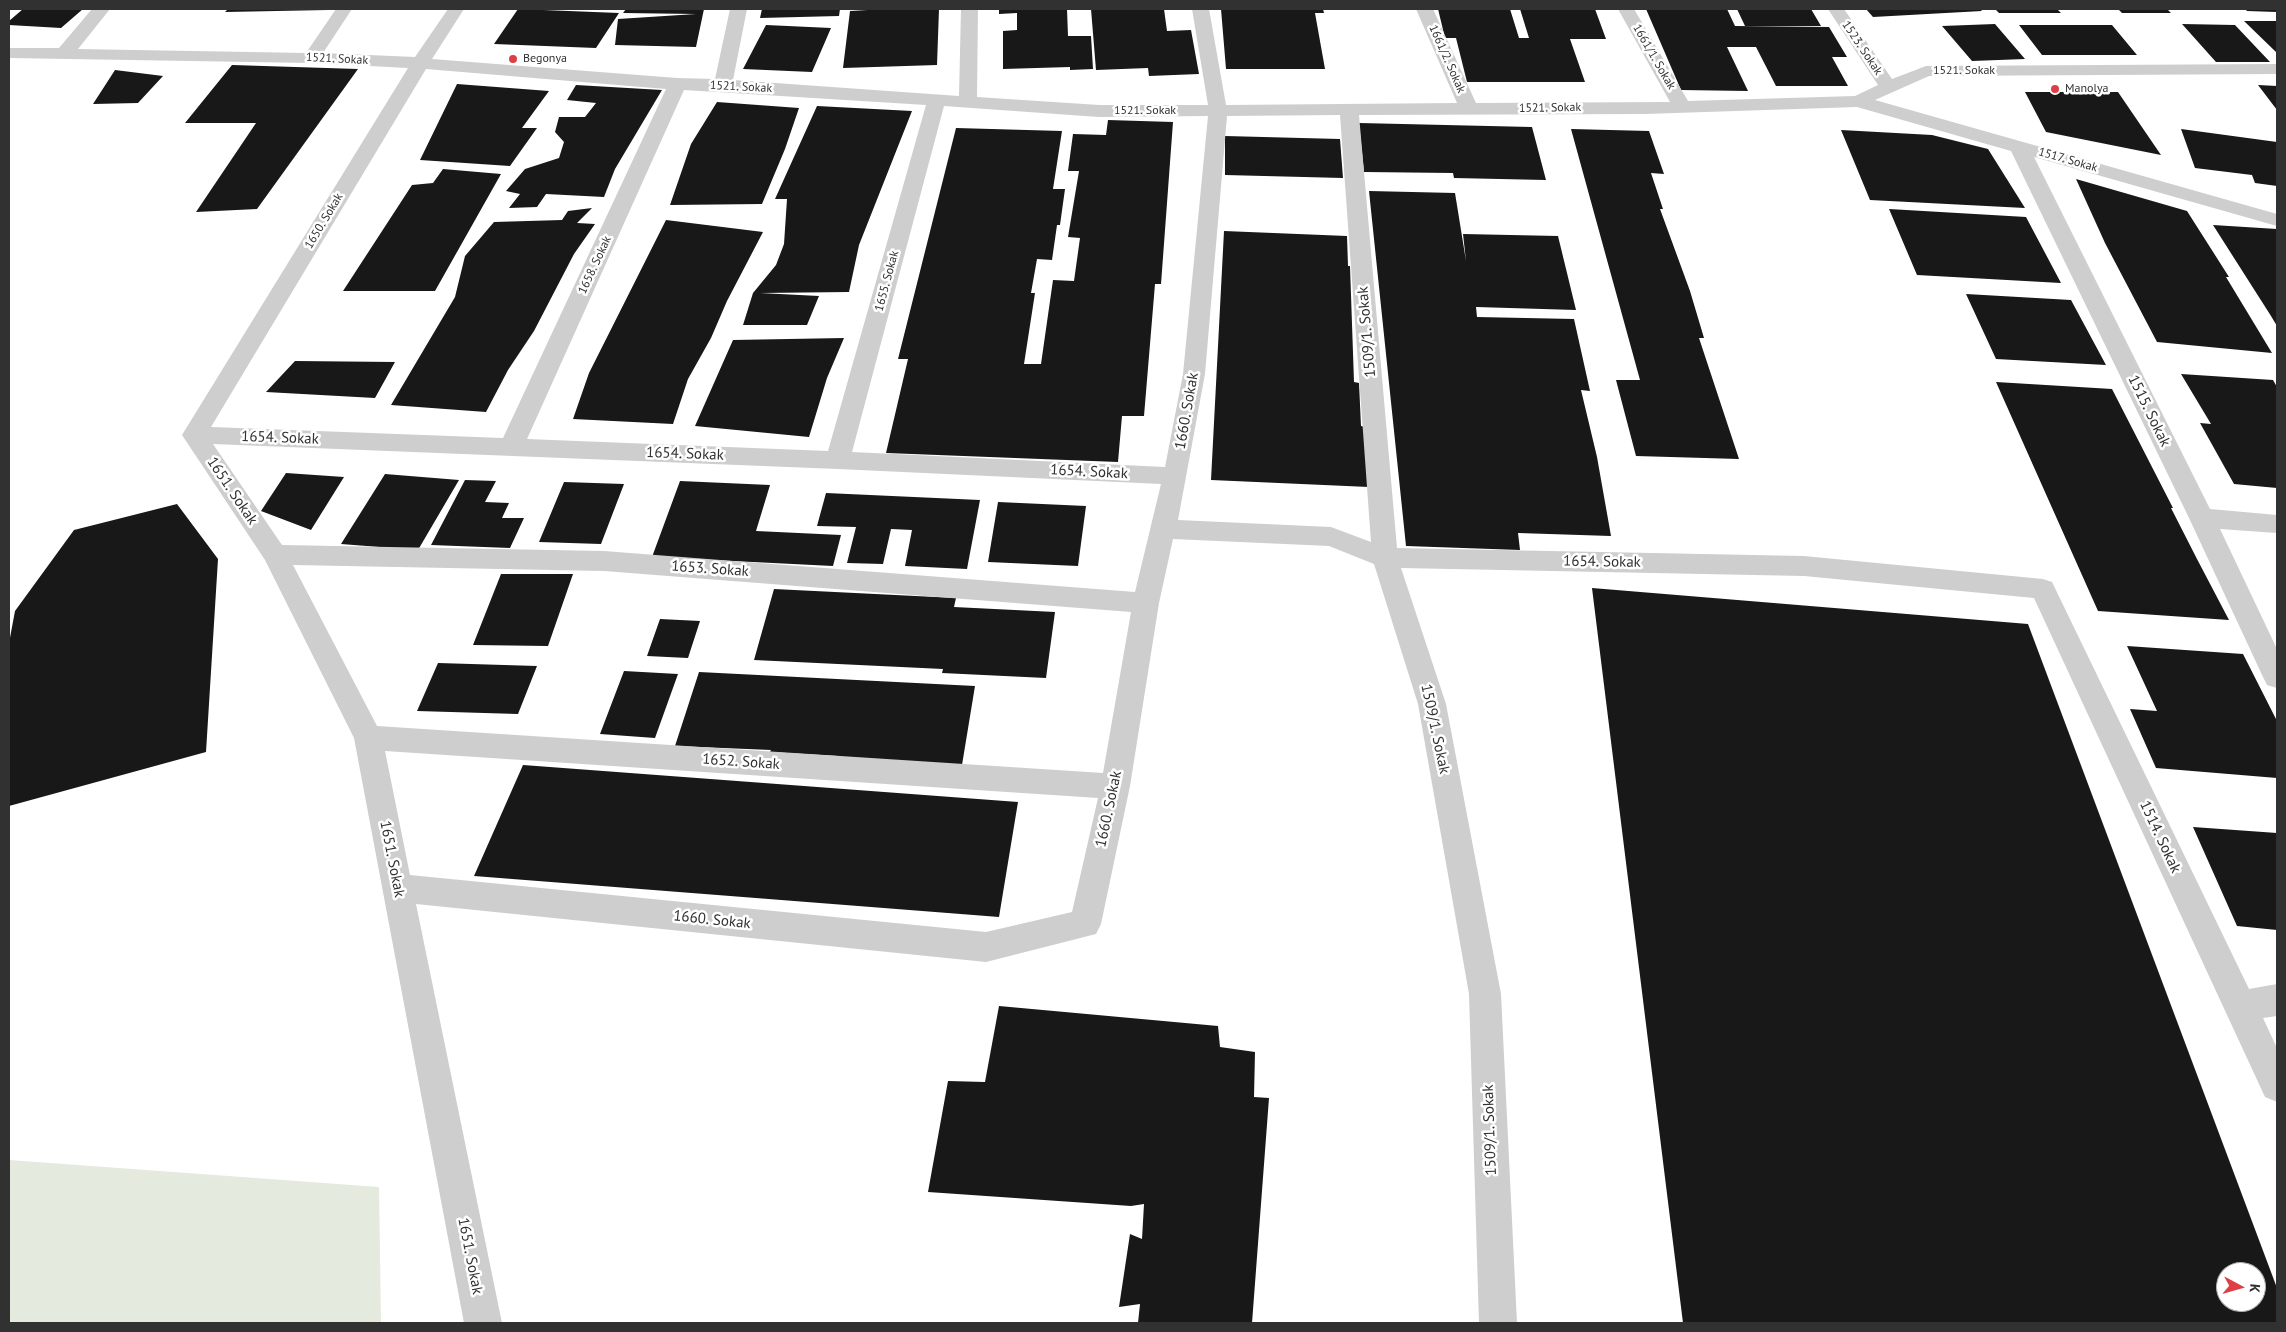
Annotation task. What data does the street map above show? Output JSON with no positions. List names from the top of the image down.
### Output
{
  "streets": {
    "street": [
      "1523. Sokak",
      "1661/1. Sokak",
      "1521. Sokak",
      "1661/2. Sokak",
      "1517. Sokak",
      "1650. Sokak",
      "1658. Sokak",
      "1655. Sokak",
      "1509/1. Sokak",
      "1660. Sokak",
      "1515. Sokak",
      "1654. Sokak",
      "1651. Sokak",
      "1653. Sokak",
      "1652. Sokak",
      "1514. Sokak"
    ]
  },
  "crossings": [
    ["1523. Sokak", "1521. Sokak"],
    ["1661/1. Sokak", "1521. Sokak"],
    ["1521. Sokak", "1661/2. Sokak"],
    ["1521. Sokak", "1517. Sokak"],
    ["1521. Sokak", "1650. Sokak"],
    ["1521. Sokak", "1658. Sokak"],
    ["1521. Sokak", "1655. Sokak"],
    ["1521. Sokak", "1509/1. Sokak"],
    ["1521. Sokak", "1660. Sokak"],
    ["1517. Sokak", "1515. Sokak"],
    ["1650. Sokak", "1654. Sokak"],
    ["1650. Sokak", "1651. Sokak"],
    ["1658. Sokak", "1654. Sokak"],
    ["1655. Sokak", "1654. Sokak"],
    ["1509/1. Sokak", "1654. Sokak"],
    ["1660. Sokak", "1654. Sokak"],
    ["1660. Sokak", "1651. Sokak"],
    ["1660. Sokak", "1653. Sokak"],
    ["1660. Sokak", "1652. Sokak"],
    ["1654. Sokak", "1651. Sokak"],
    ["1654. Sokak", "1514. Sokak"],
    ["1651. Sokak", "1653. Sokak"],
    ["1651. Sokak", "1652. Sokak"]
  ],
  "places": ["Begonya", "Manolya"],
  "north": "right"
}
